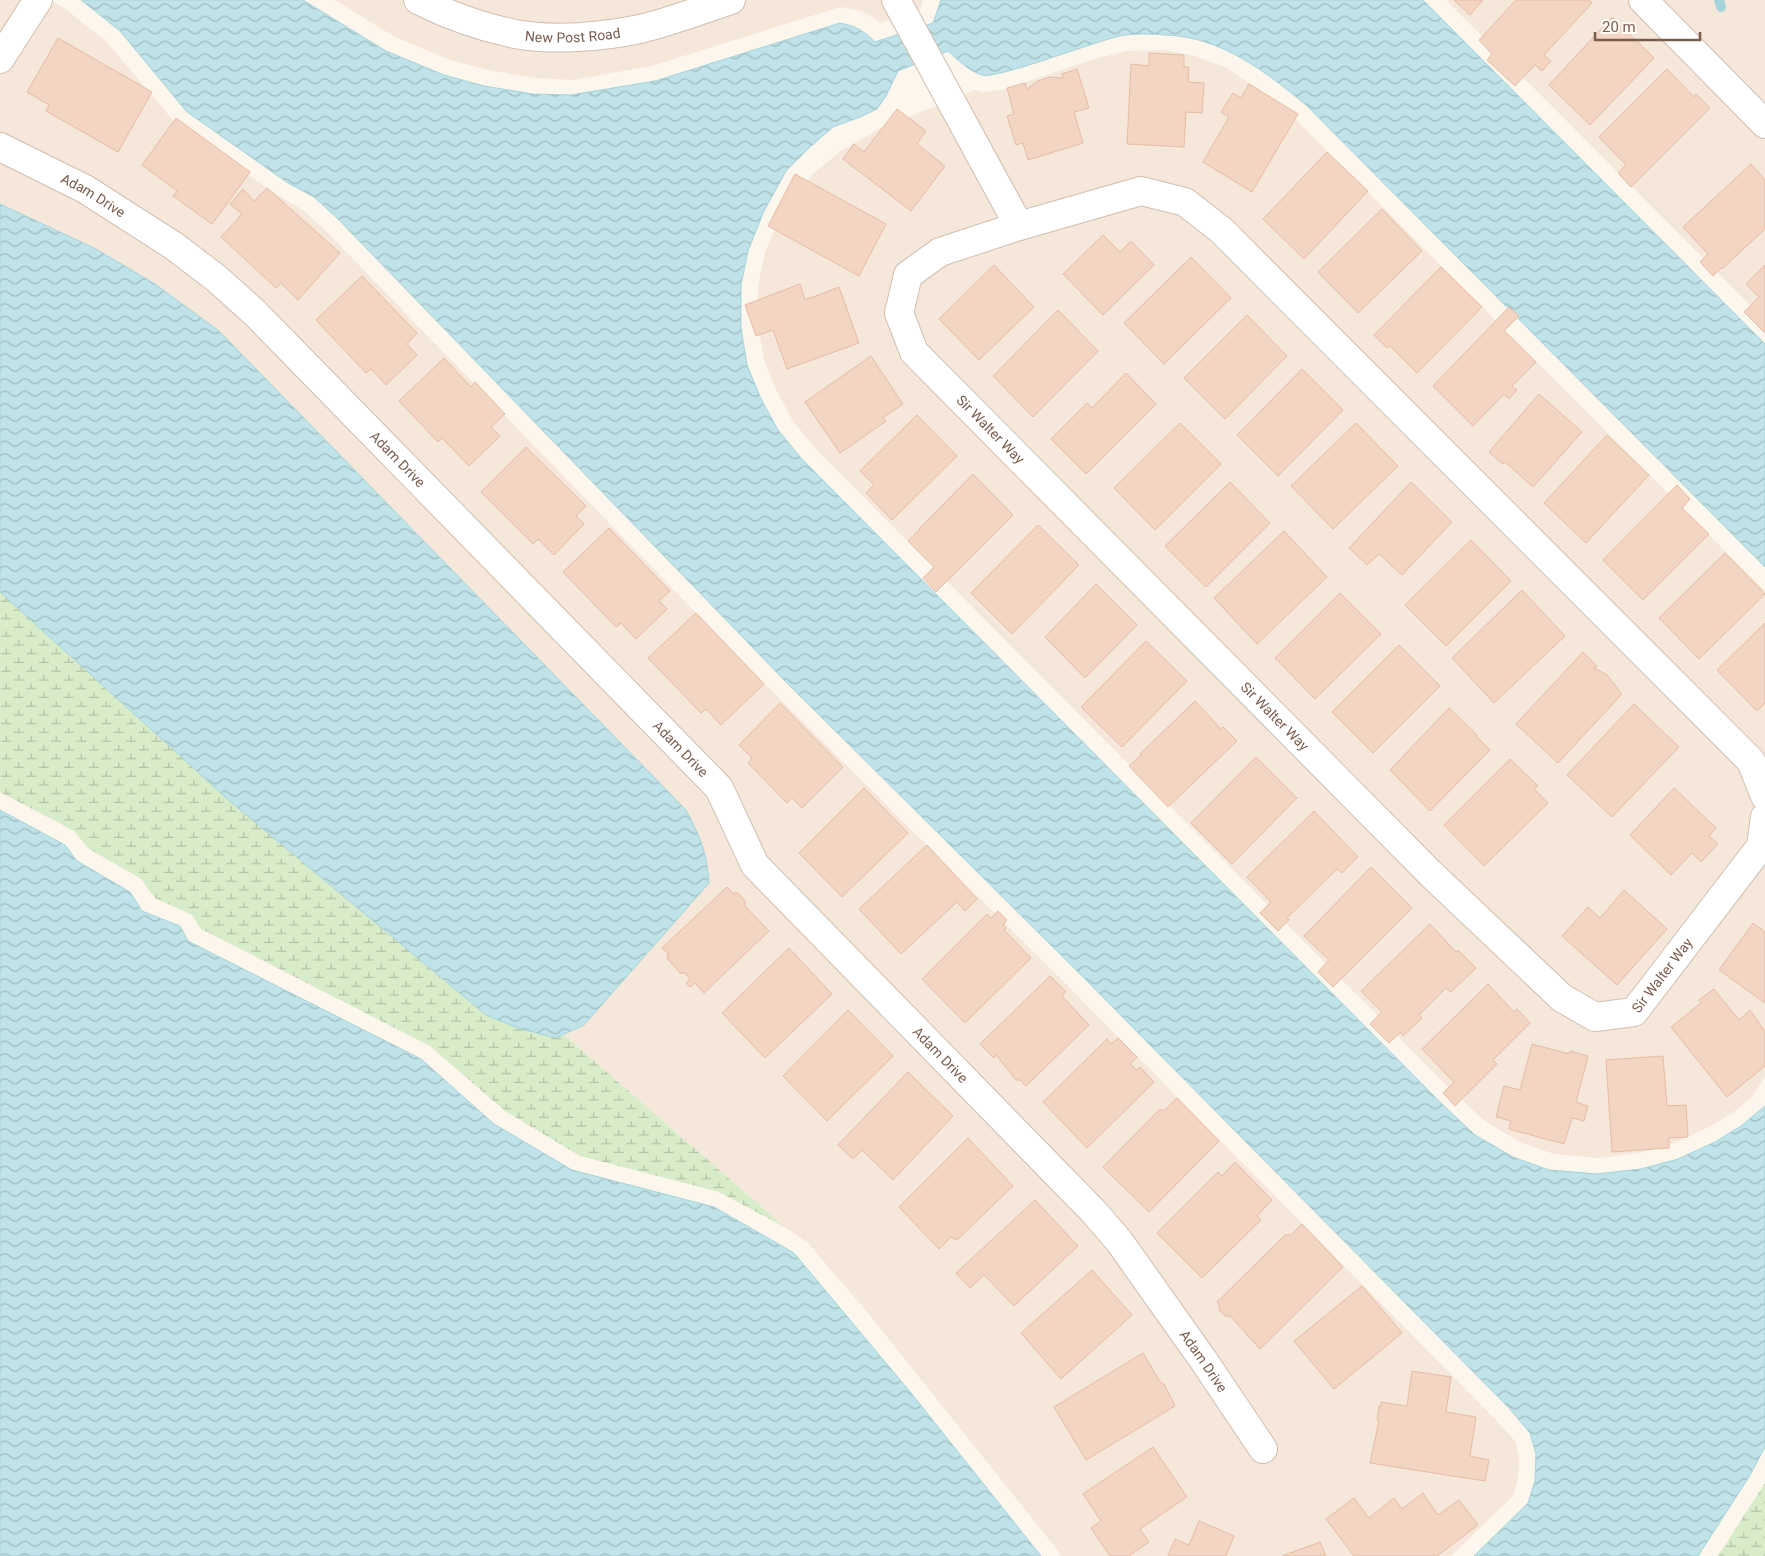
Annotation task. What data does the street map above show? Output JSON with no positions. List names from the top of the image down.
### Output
{
  "streets": {
    "street": ["New Post Road", "Adam Drive", "Sir Walter Way"]
  },
  "scale_bar": "20 m"
}
